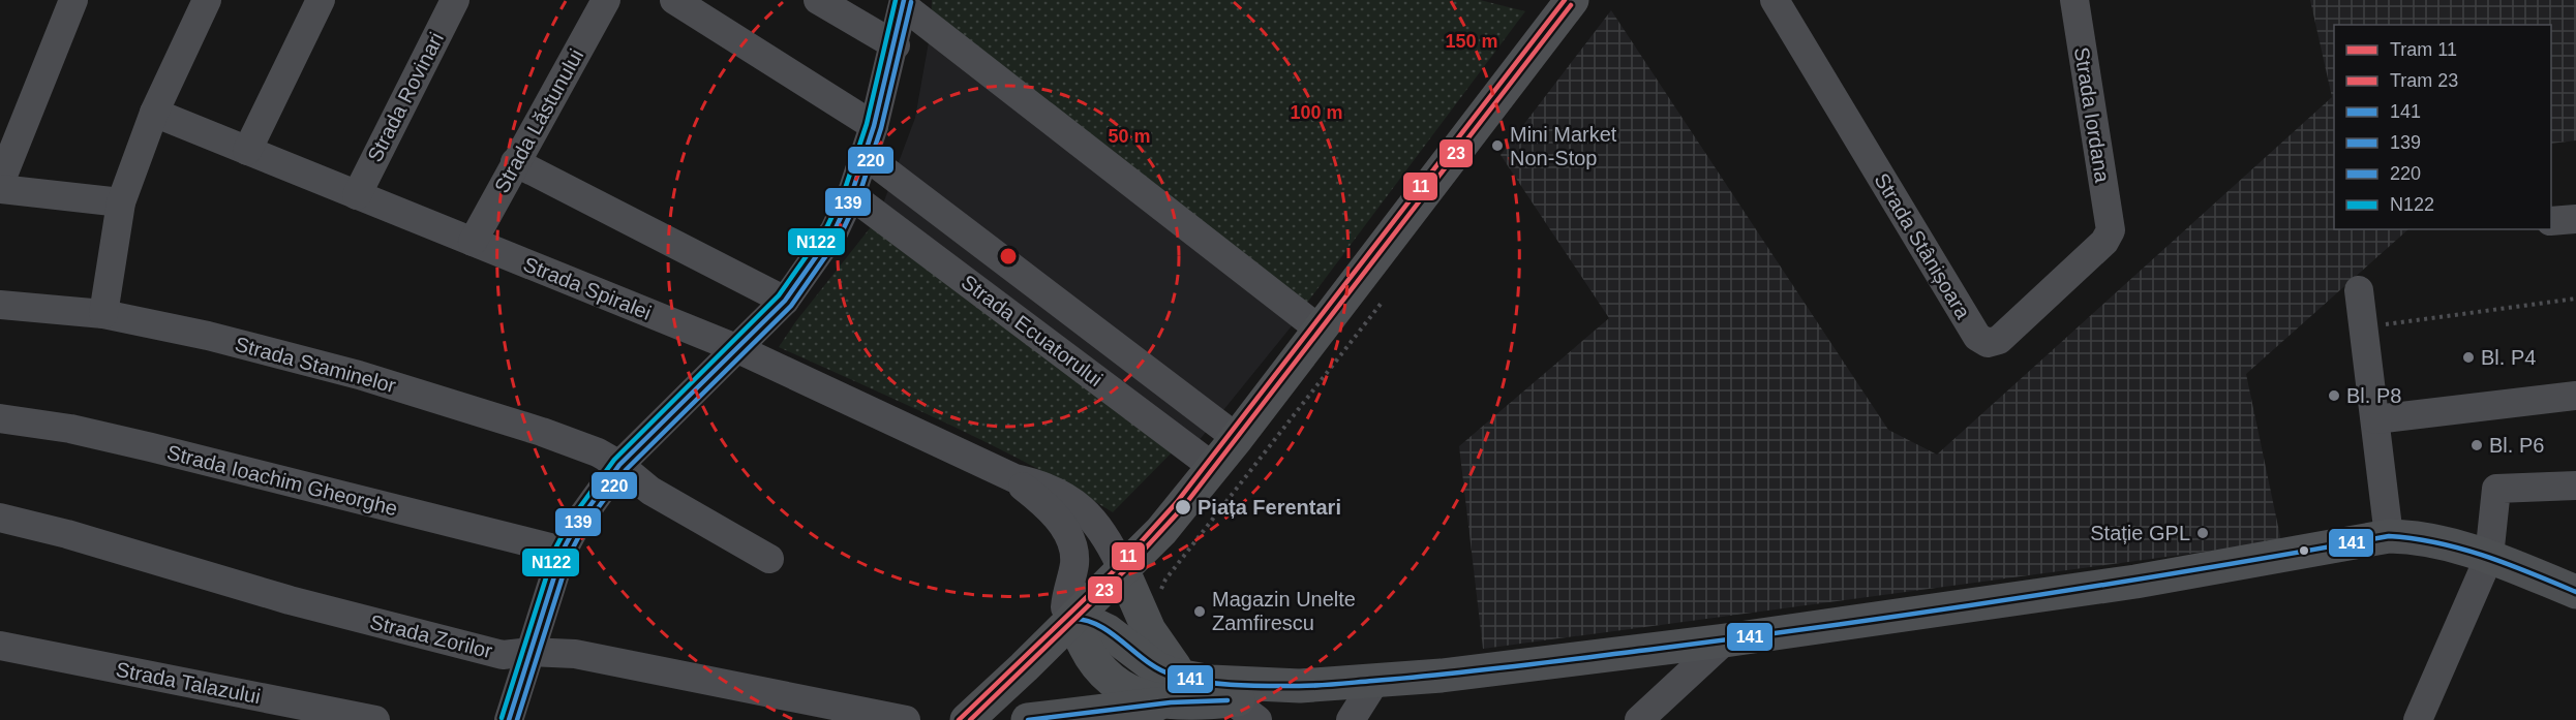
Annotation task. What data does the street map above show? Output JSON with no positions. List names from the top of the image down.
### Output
{
  "streets": {
    "street": [
      "Strada Rovinari",
      "Strada Iordana",
      "Strada Lăstunului",
      "Strada Stânișoara",
      "Strada Spiralei",
      "Strada Ecuatorului",
      "Strada Staminelor",
      "Strada Ioachim Gheorghe",
      "Strada Zorilor",
      "Strada Talazului"
    ]
  },
  "crossings": [
    ["Strada Rovinari", "Strada Spiralei"],
    ["Strada Iordana", "Strada Stânișoara"],
    ["Strada Lăstunului", "Strada Spiralei"]
  ],
  "places": [
    "Mini Market Non-Stop",
    "Bl. P4",
    "Bl. P8",
    "Bl. P6",
    "Piața Ferentari",
    "Stație GPL",
    "Magazin Unelte Zamfirescu"
  ],
  "lines": [
    "tram line 11",
    "transit line 139",
    "transit line N122",
    "transit line 220",
    "tram line 23",
    "transit line 141"
  ],
  "legend": [
    "Tram 11",
    "Tram 23",
    "141",
    "139",
    "220",
    "N122"
  ],
  "rings": ["150 m", "100 m", "50 m"]
}
